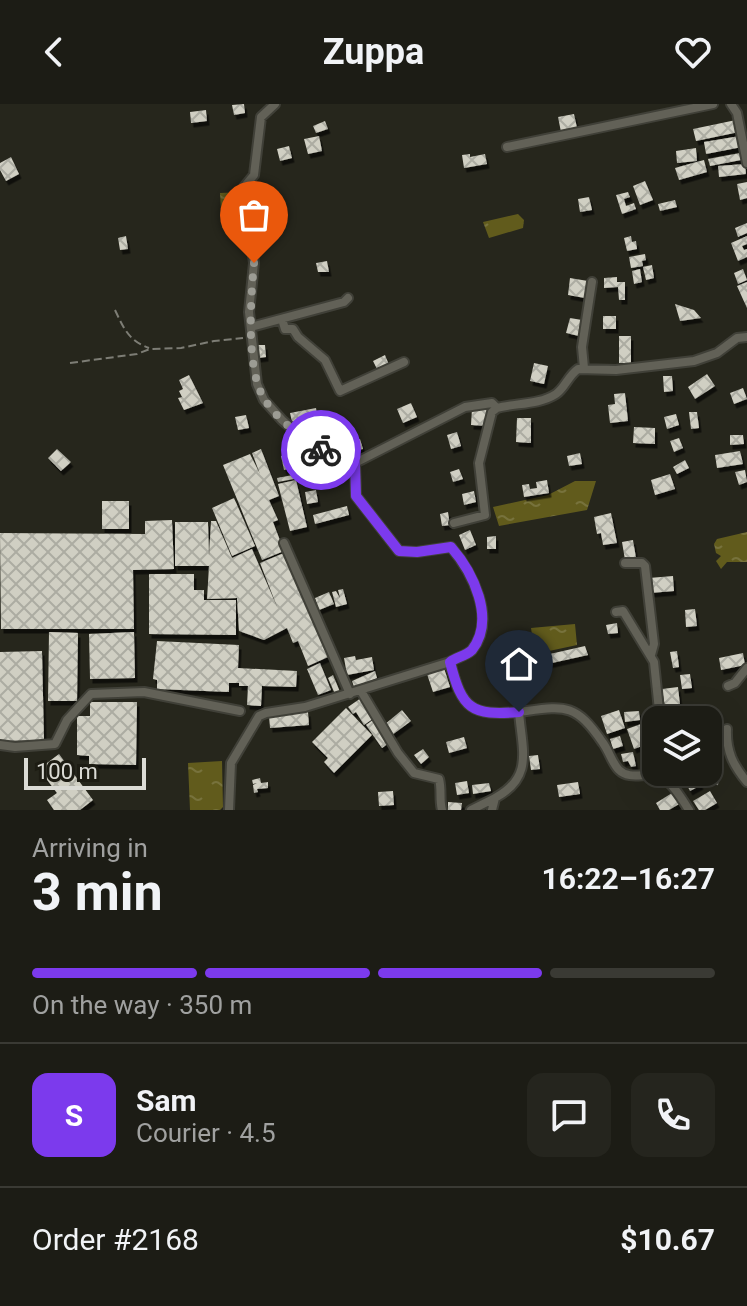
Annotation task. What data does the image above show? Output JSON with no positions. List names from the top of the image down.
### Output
{
  "scale_bar": "100 m",
  "page": {
    "header": "Zuppa",
    "scale": "100 m",
    "heading": ["3 min", "Arriving in", "16:22–16:27"],
    "panel": [
      "Sam",
      "Courier · 4.5",
      "Order #2168",
      "$10.67"
    ],
    "bar": "On the way · 350 m",
    "round": "S"
  }
}
